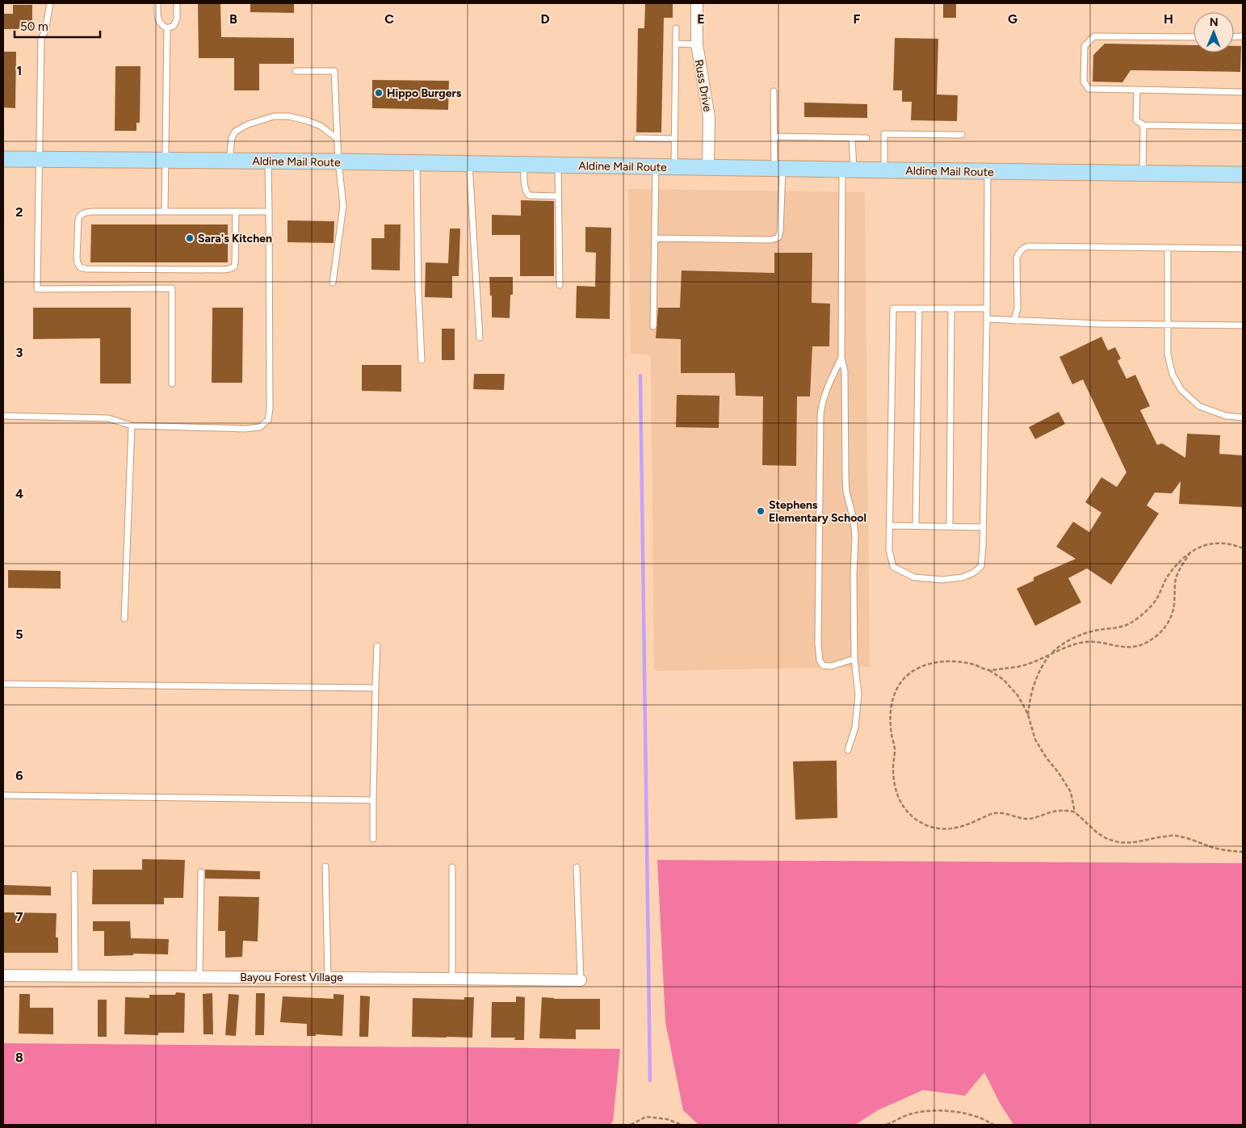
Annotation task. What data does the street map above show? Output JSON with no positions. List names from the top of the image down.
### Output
{
  "streets": {
    "main road": ["Aldine Mail Route"],
    "street": ["Russ Drive", "Bayou Forest Village"]
  },
  "crossings": [
    ["Russ Drive", "Aldine Mail Route"]
  ],
  "places": ["Hippo Burgers", "Sara's Kitchen", "Stephens Elementary School"],
  "scale_bar": "50 m",
  "north": "top",
  "grid": {
    "columns": [
      "B",
      "C",
      "D",
      "E",
      "F",
      "G",
      "H"
    ],
    "rows": [
      "1",
      "2",
      "3",
      "4",
      "5",
      "6",
      "7",
      "8"
    ]
  }
}
